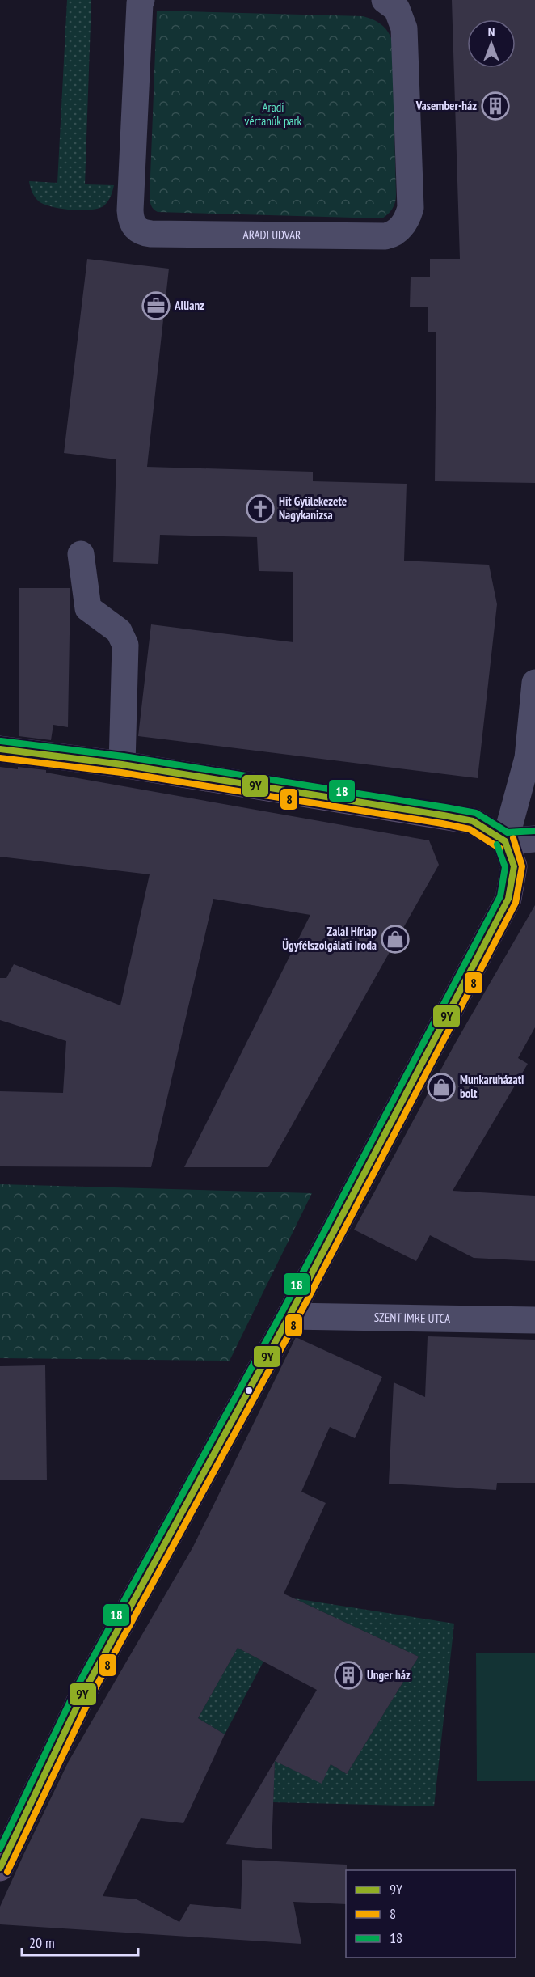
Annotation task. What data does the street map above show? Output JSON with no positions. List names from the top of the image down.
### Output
{
  "streets": {
    "street": ["ARADI UDVAR", "SZENT IMRE UTCA"]
  },
  "parks": ["Aradi vértanúk park"],
  "places": {
    "building": ["Vasember-ház", "Unger ház"],
    "office": ["Allianz"],
    "church": ["Hit Gyülekezete Nagykanizsa"],
    "shop": ["Zalai Hírlap Ügyfélszolgálati Iroda", "Munkaruházati bolt"]
  },
  "lines": ["transit line 18", "transit line 9Y", "transit line 8"],
  "legend": ["9Y", "8", "18"],
  "scale_bar": "20 m",
  "north": "top"
}
